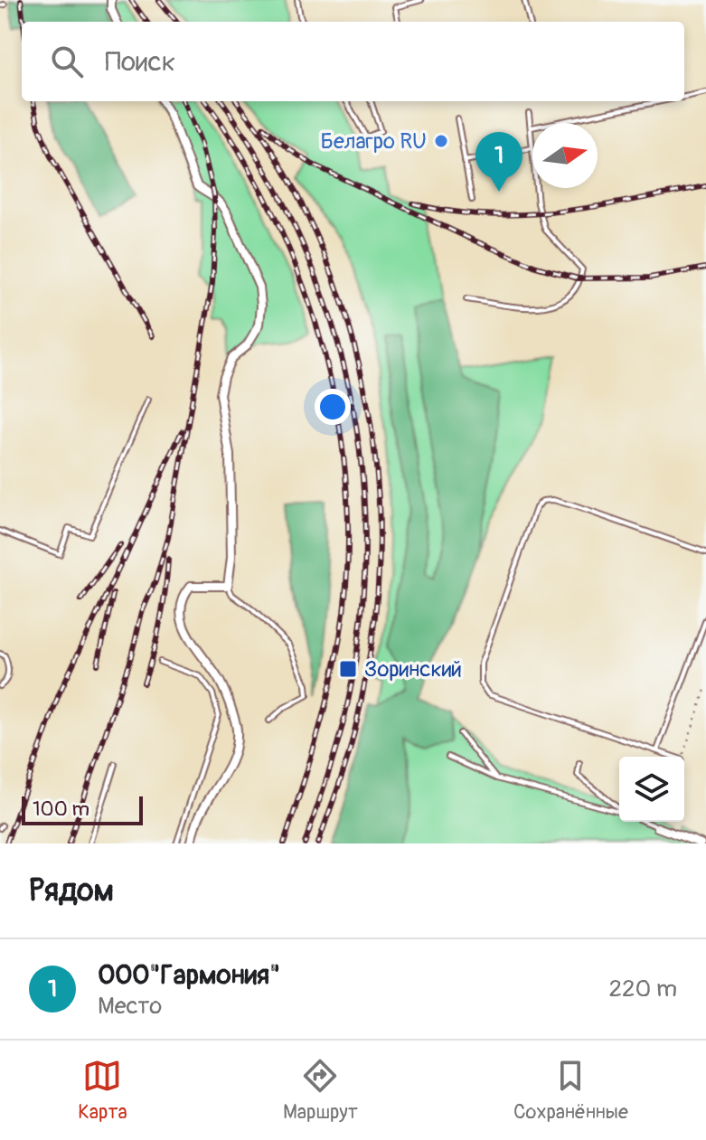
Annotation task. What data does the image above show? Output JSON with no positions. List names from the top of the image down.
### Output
{
  "places": {
    "other": ["Белагро RU"],
    "transit": ["Зоринский"]
  },
  "scale_bar": "100 m",
  "north": "right",
  "page": {
    "search": "Поиск",
    "pins": "1",
    "scale": "100 m",
    "heading": "Рядом",
    "list": [
      {
        "mark": "1",
        "name": "ООО\"Гармония\"",
        "note": "Место",
        "value": "220 m"
      }
    ],
    "nav": ["Карта", "Маршрут", "Сохранённые"]
  }
}
